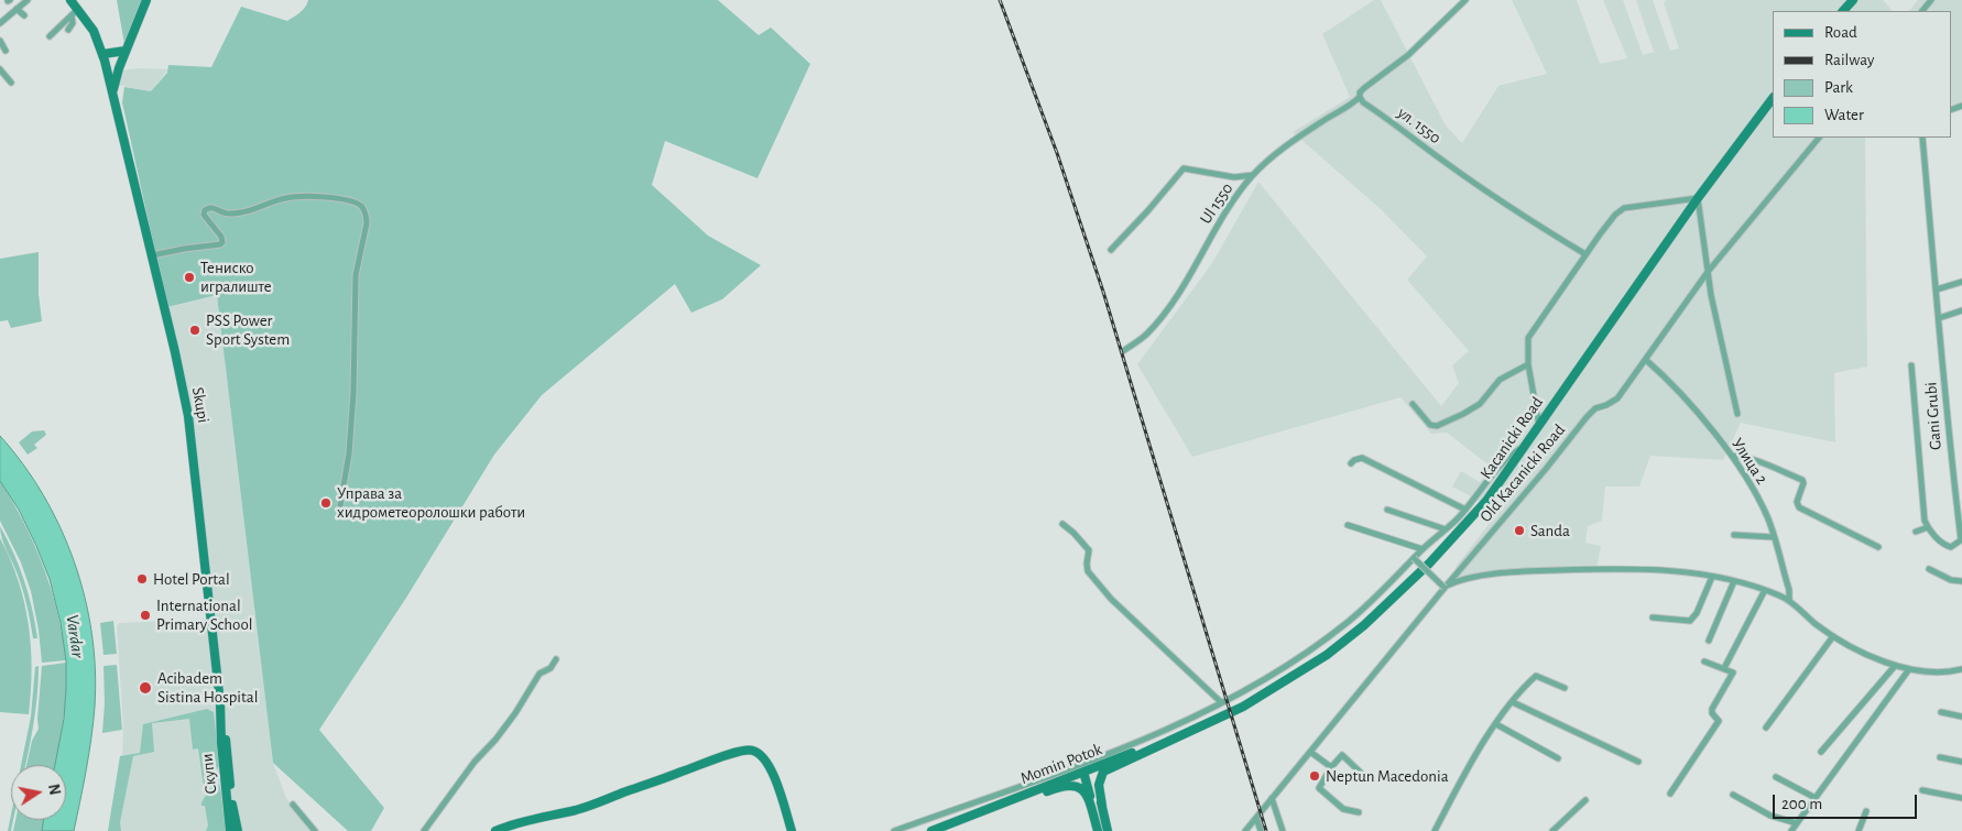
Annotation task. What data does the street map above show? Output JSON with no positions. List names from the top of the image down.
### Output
{
  "streets": {
    "street": [
      "ул. 1550",
      "Ul 1550",
      "Skupi",
      "Gani Grubi",
      "Kacanicki Road",
      "Улица 2",
      "Old Kacanicki Road",
      "Momin Potok",
      "Скупи"
    ]
  },
  "crossings": [
    ["ул. 1550", "Ul 1550"],
    ["Skupi", "Скупи"],
    ["Kacanicki Road", "Momin Potok"],
    ["Улица 2", "Old Kacanicki Road"]
  ],
  "water": ["Vardar"],
  "places": [
    "Тениско игралиште",
    "PSS Power Sport System",
    "Управа за хидрометеоролошки работи",
    "Sanda",
    "Hotel Portal",
    "International Primary School",
    "Acibadem Sistina Hospital",
    "Neptun Macedonia"
  ],
  "legend": [
    "Road",
    "Railway",
    "Park",
    "Water"
  ],
  "scale_bar": "200 m",
  "north": "right"
}
